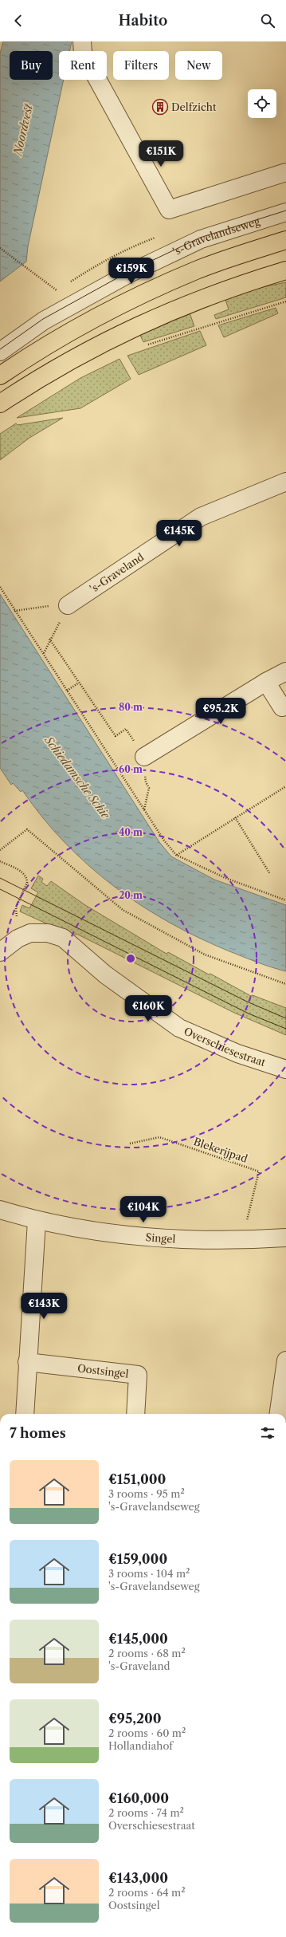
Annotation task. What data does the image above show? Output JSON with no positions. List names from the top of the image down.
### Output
{
  "streets": {
    "street": [
      "'s-Gravelandseweg",
      "'s-Graveland",
      "Overschiesestraat",
      "Singel",
      "Oostsingel"
    ],
    "path": ["Blekerijpad"]
  },
  "water": ["Noordvest", "Schiedamsche Schie"],
  "places": {
    "building": ["Delfzicht"]
  },
  "page": {
    "header": "Habito",
    "chip": [
      "Buy",
      "Rent",
      "Filters",
      "New"
    ],
    "price": [
      "€151K",
      "€159K",
      "€145K",
      "€95.2K",
      "€160K",
      "€104K",
      "€143K"
    ],
    "heading": "7 homes",
    "list": [
      {
        "name": "€151,000",
        "note": "3 rooms · 95 m² · 's-Gravelandseweg"
      },
      {
        "name": "€159,000",
        "note": "3 rooms · 104 m² · 's-Gravelandseweg"
      },
      {
        "name": "€145,000",
        "note": "2 rooms · 68 m² · 's-Graveland"
      },
      {
        "name": "€95,200",
        "note": "2 rooms · 60 m² · Hollandiahof"
      },
      {
        "name": "€160,000",
        "note": "2 rooms · 74 m² · Overschiesestraat"
      },
      {
        "name": "€143,000",
        "note": "2 rooms · 64 m² · Oostsingel"
      }
    ]
  },
  "rings": [
    "80 m",
    "60 m",
    "40 m",
    "20 m"
  ]
}
